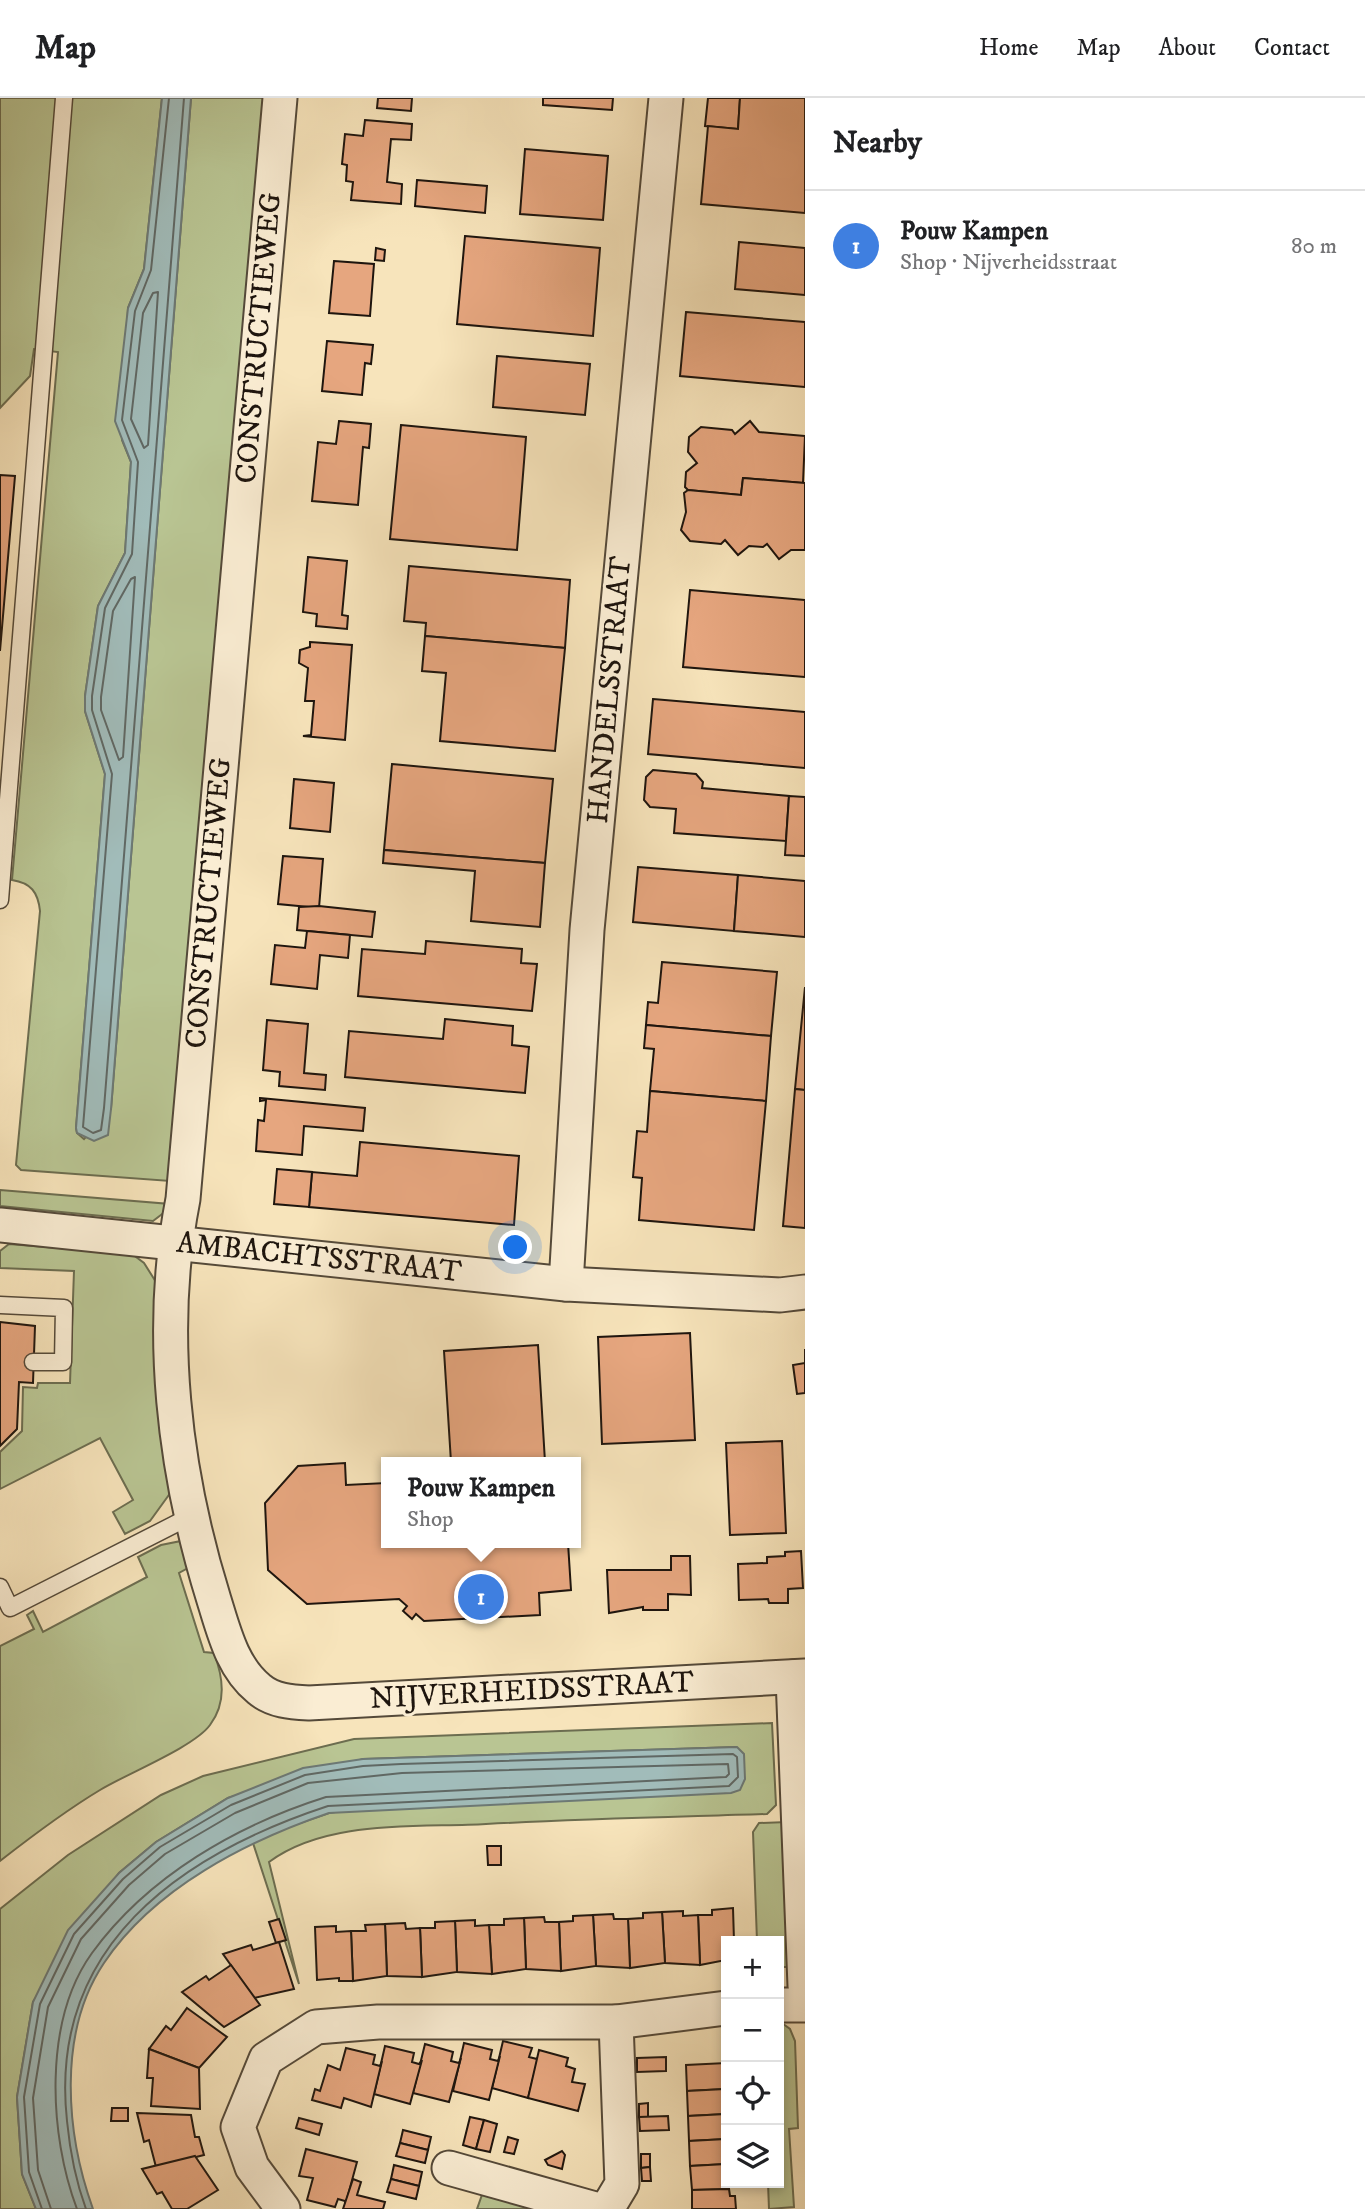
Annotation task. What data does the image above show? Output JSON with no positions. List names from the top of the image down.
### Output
{
  "streets": {
    "street": [
      "CONSTRUCTIEWEG",
      "HANDELSSTRAAT",
      "AMBACHTSSTRAAT",
      "NIJVERHEIDSSTRAAT"
    ]
  },
  "crossings": [
    ["CONSTRUCTIEWEG", "AMBACHTSSTRAAT"],
    ["CONSTRUCTIEWEG", "NIJVERHEIDSSTRAAT"],
    ["HANDELSSTRAAT", "AMBACHTSSTRAAT"]
  ],
  "page": {
    "header": "Map",
    "nav": [
      "Home",
      "Map",
      "About",
      "Contact"
    ],
    "heading": "Nearby",
    "list": [
      {
        "mark": "1",
        "name": "Pouw Kampen",
        "note": "Shop · Nijverheidsstraat",
        "value": "80 m"
      }
    ],
    "popup": ["Pouw Kampen", "Shop"],
    "pins": "1",
    "map_buttons": ["+", "−"]
  }
}
